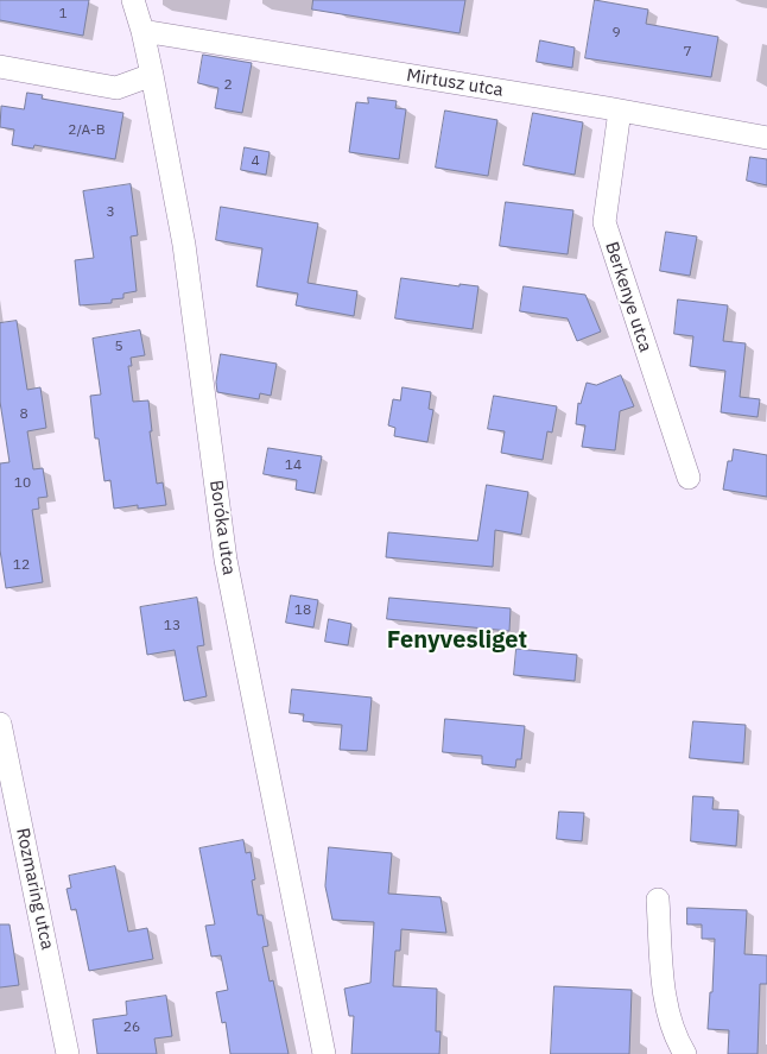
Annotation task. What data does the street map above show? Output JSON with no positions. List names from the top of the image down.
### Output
{
  "streets": {
    "street": [
      "Mirtusz utca",
      "Berkenye utca",
      "Boróka utca",
      "Rozmaring utca"
    ]
  },
  "crossings": [
    ["Mirtusz utca", "Berkenye utca"],
    ["Mirtusz utca", "Boróka utca"]
  ],
  "districts": ["Fenyvesliget"],
  "house_numbers": [
    "1",
    "9",
    "7",
    "2",
    "2/A-B",
    "4",
    "3",
    "5",
    "8",
    "14",
    "10",
    "12",
    "18",
    "13",
    "26"
  ]
}
